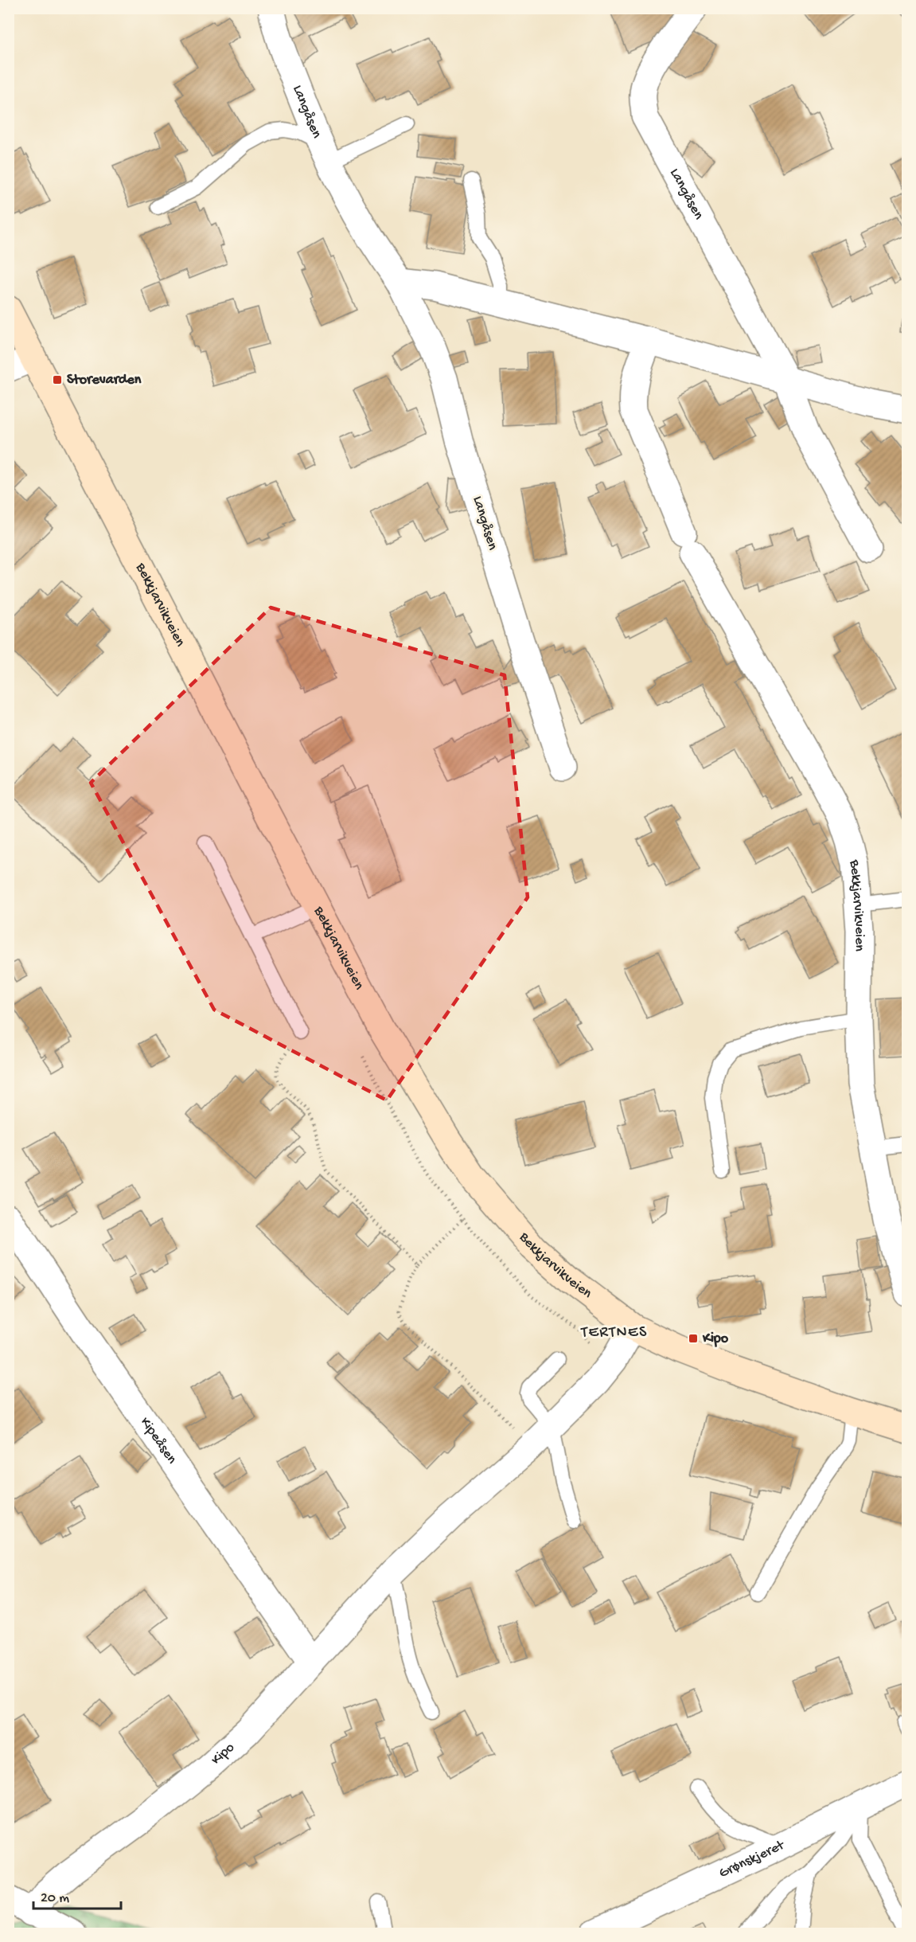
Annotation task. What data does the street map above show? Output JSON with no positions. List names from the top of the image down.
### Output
{
  "streets": {
    "street": [
      "Langåsen",
      "Bekkjarvikveien",
      "Kipeåsen",
      "Kipo",
      "Grønskjeret"
    ]
  },
  "crossings": [
    ["Bekkjarvikveien", "Kipo"],
    ["Kipeåsen", "Kipo"]
  ],
  "districts": ["TERTNES"],
  "places": {
    "transit": ["Storevarden", "Kipo"]
  },
  "scale_bar": "20 m"
}
